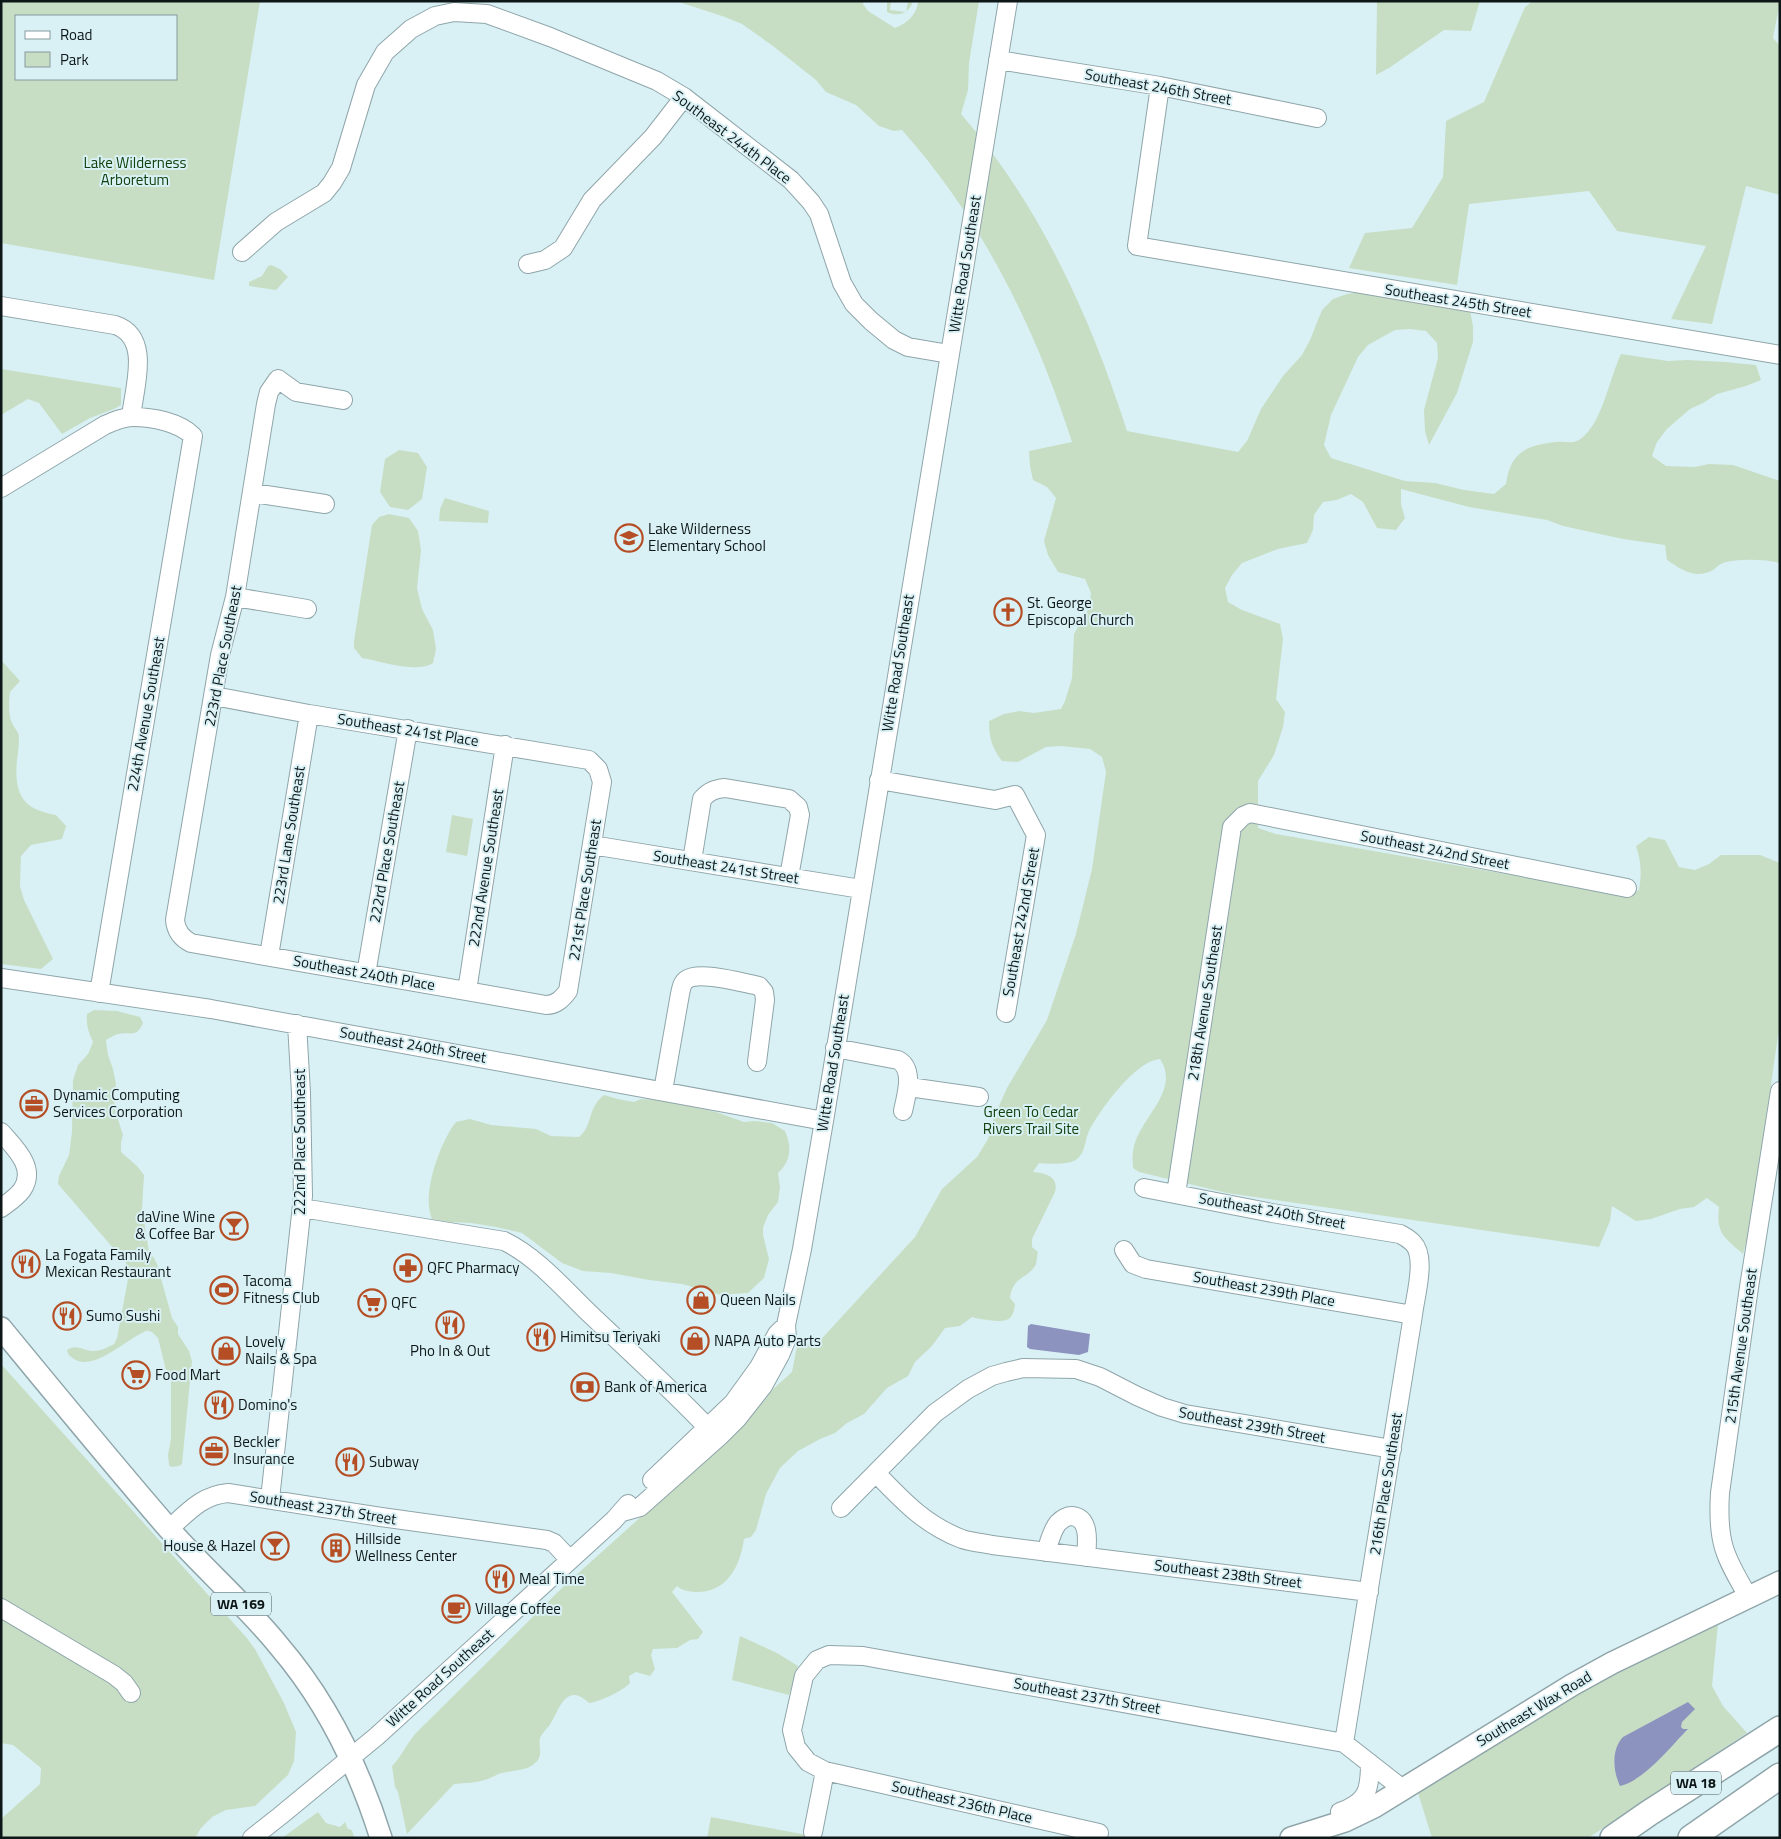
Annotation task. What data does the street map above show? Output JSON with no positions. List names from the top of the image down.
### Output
{
  "streets": {
    "highway": ["WA 18"],
    "main road": ["WA 169", "Southeast Wax Road"],
    "street": [
      "Southeast 246th Street",
      "Southeast 244th Place",
      "Witte Road Southeast",
      "Southeast 245th Street",
      "223rd Place Southeast",
      "224th Avenue Southeast",
      "Southeast 241st Place",
      "223rd Lane Southeast",
      "Southeast 242nd Street",
      "222rd Place Southeast",
      "Southeast 241st Street",
      "222nd Avenue Southeast",
      "221st Place Southeast",
      "Southeast 240th Place",
      "218th Avenue Southeast",
      "Southeast 240th Street",
      "222nd Place Southeast",
      "Southeast 239th Place",
      "215th Avenue Southeast",
      "Southeast 239th Street",
      "216th Place Southeast",
      "Southeast 237th Street",
      "Southeast 238th Street",
      "Southeast 236th Place"
    ]
  },
  "crossings": [
    ["Southeast 246th Street", "Witte Road Southeast"],
    ["Southeast 246th Street", "Southeast 245th Street"],
    ["Southeast 244th Place", "Witte Road Southeast"],
    ["Witte Road Southeast", "Southeast 242nd Street"],
    ["Witte Road Southeast", "Southeast 241st Street"],
    ["Witte Road Southeast", "Southeast 240th Street"],
    ["Witte Road Southeast", "Southeast 237th Street"],
    ["Witte Road Southeast", "WA 169"],
    ["223rd Place Southeast", "Southeast 241st Place"],
    ["223rd Place Southeast", "Southeast 240th Place"],
    ["224th Avenue Southeast", "Southeast 240th Street"],
    ["Southeast 241st Place", "223rd Lane Southeast"],
    ["Southeast 241st Place", "222rd Place Southeast"],
    ["Southeast 241st Place", "222nd Avenue Southeast"],
    ["Southeast 241st Place", "221st Place Southeast"],
    ["223rd Lane Southeast", "Southeast 240th Place"],
    ["Southeast 242nd Street", "218th Avenue Southeast"],
    ["222rd Place Southeast", "Southeast 240th Place"],
    ["Southeast 241st Street", "221st Place Southeast"],
    ["222nd Avenue Southeast", "Southeast 240th Place"],
    ["221st Place Southeast", "Southeast 240th Place"],
    ["218th Avenue Southeast", "Southeast 240th Street"],
    ["Southeast 240th Street", "222nd Place Southeast"],
    ["Southeast 240th Street", "216th Place Southeast"],
    ["222nd Place Southeast", "Southeast 237th Street"],
    ["Southeast 239th Place", "216th Place Southeast"],
    ["215th Avenue Southeast", "Southeast Wax Road"],
    ["Southeast 239th Street", "216th Place Southeast"],
    ["Southeast 239th Street", "Southeast 238th Street"],
    ["216th Place Southeast", "Southeast 237th Street"],
    ["216th Place Southeast", "Southeast 238th Street"],
    ["Southeast 237th Street", "WA 169"],
    ["Southeast 237th Street", "Southeast Wax Road"],
    ["Southeast 237th Street", "Southeast 236th Place"]
  ],
  "parks": ["Lake Wilderness Arboretum", "Green To Cedar Rivers Trail Site"],
  "places": {
    "school or university": ["Lake Wilderness Elementary School"],
    "church": ["St. George Episcopal Church"],
    "office": ["Dynamic Computing Services Corporation", "Beckler Insurance"],
    "bar": ["daVine Wine & Coffee Bar", "House & Hazel"],
    "restaurant": [
      "La Fogata Family Mexican Restaurant",
      "Sumo Sushi",
      "Pho In & Out",
      "Himitsu Teriyaki",
      "Domino's",
      "Subway",
      "Meal Time"
    ],
    "pharmacy": ["QFC Pharmacy"],
    "sports": ["Tacoma Fitness Club"],
    "shop": ["Queen Nails", "NAPA Auto Parts", "Lovely Nails & Spa"],
    "supermarket": ["QFC", "Food Mart"],
    "bank": ["Bank of America"],
    "building": ["Hillside Wellness Center"],
    "cafe": ["Village Coffee"]
  },
  "legend": ["Road", "Park"]
}
